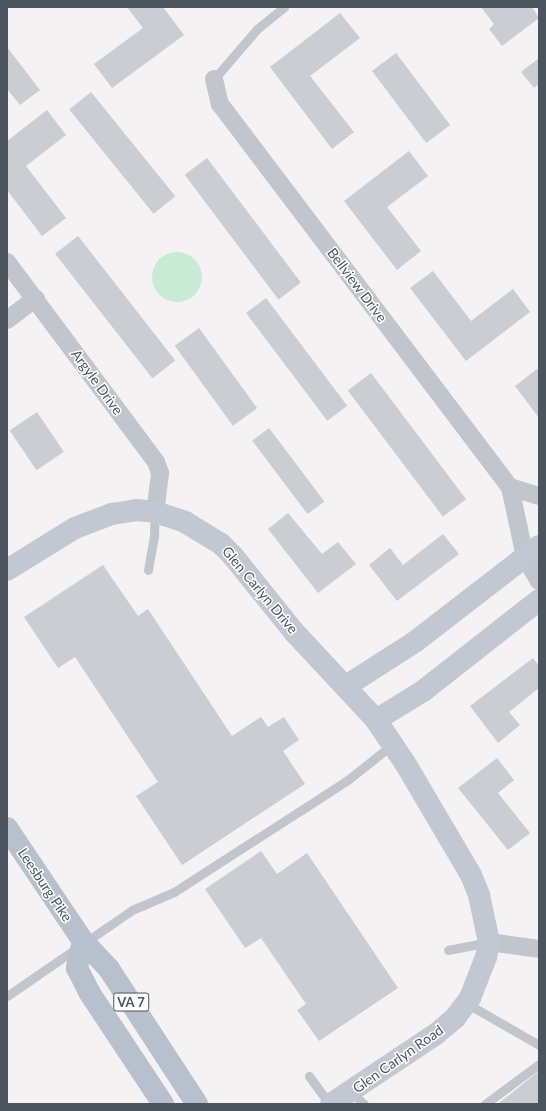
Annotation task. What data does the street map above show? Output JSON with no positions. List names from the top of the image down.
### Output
{
  "streets": {
    "main road": ["Leesburg Pike", "VA 7"],
    "street": [
      "Bellview Drive",
      "Argyle Drive",
      "Glen Carlyn Drive",
      "Glen Carlyn Road"
    ]
  },
  "crossings": [
    ["Argyle Drive", "Glen Carlyn Drive"],
    ["Glen Carlyn Drive", "Glen Carlyn Road"],
    ["Leesburg Pike", "VA 7"]
  ]
}
